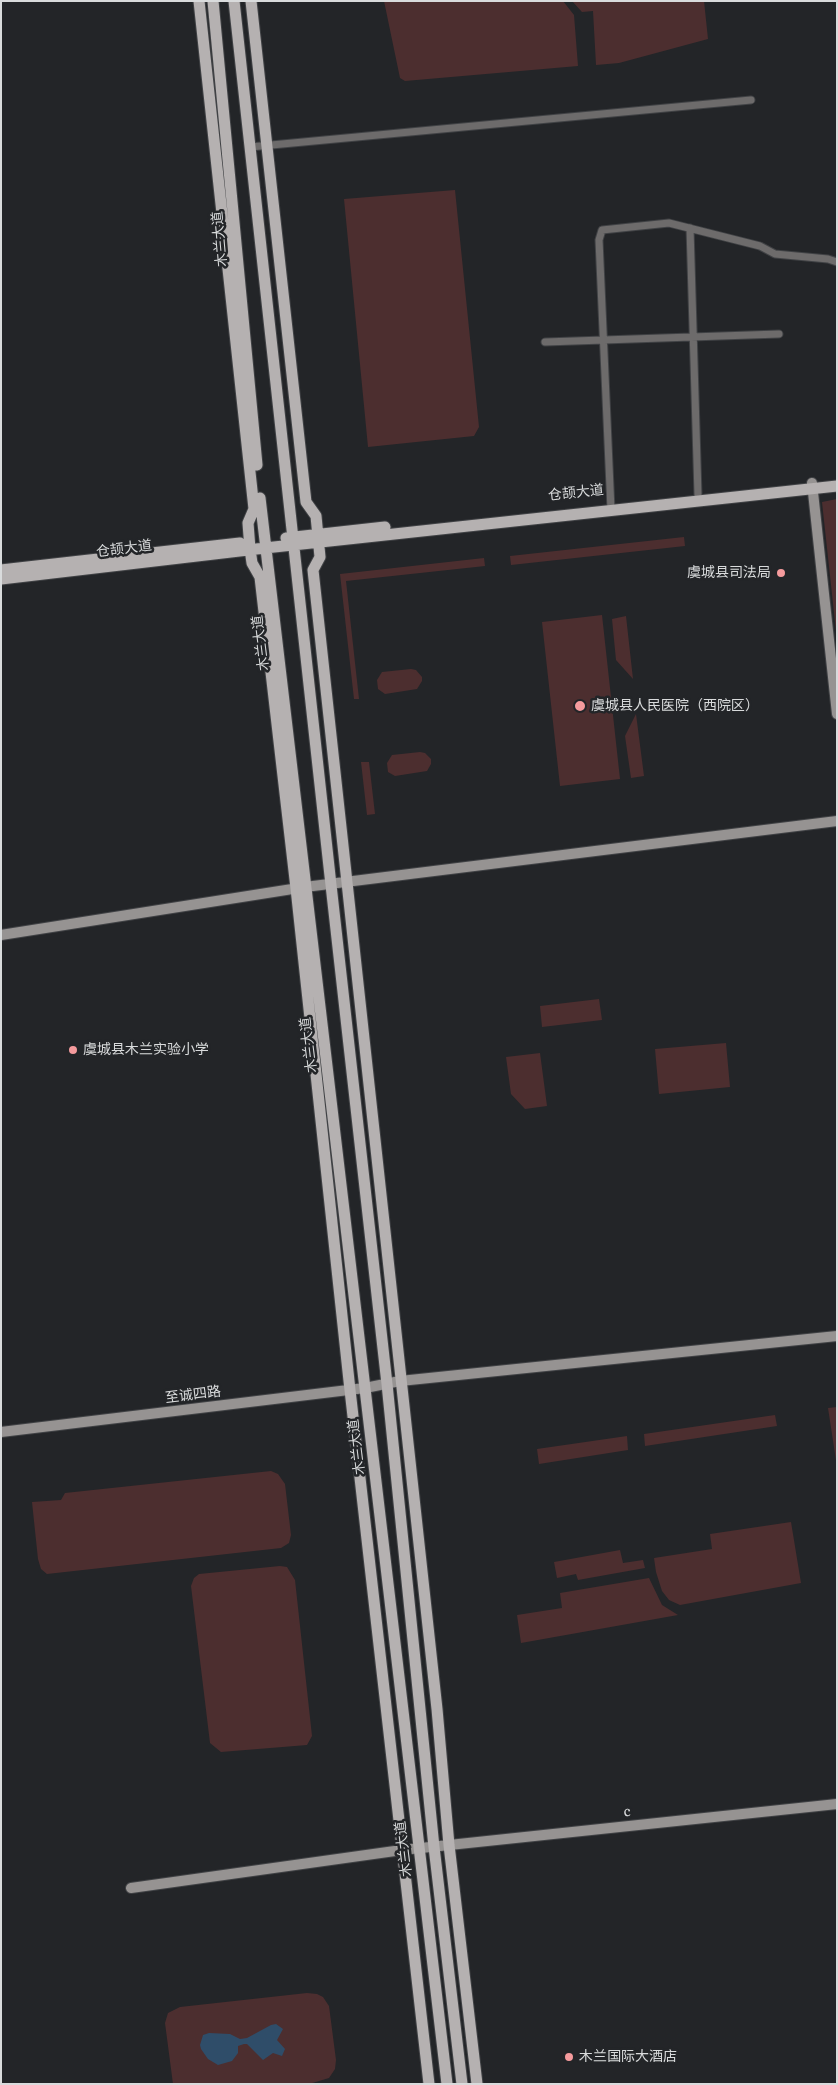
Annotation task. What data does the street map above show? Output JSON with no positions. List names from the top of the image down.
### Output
{
  "streets": {
    "main road": ["木兰大道", "仓颉大道"],
    "street": ["至诚四路", "c"]
  },
  "crossings": [
    ["木兰大道", "仓颉大道"],
    ["木兰大道", "至诚四路"],
    ["木兰大道", "c"]
  ],
  "places": [
    "虞城县司法局",
    "虞城县人民医院（西院区）",
    "虞城县木兰实验小学",
    "木兰国际大酒店"
  ]
}
